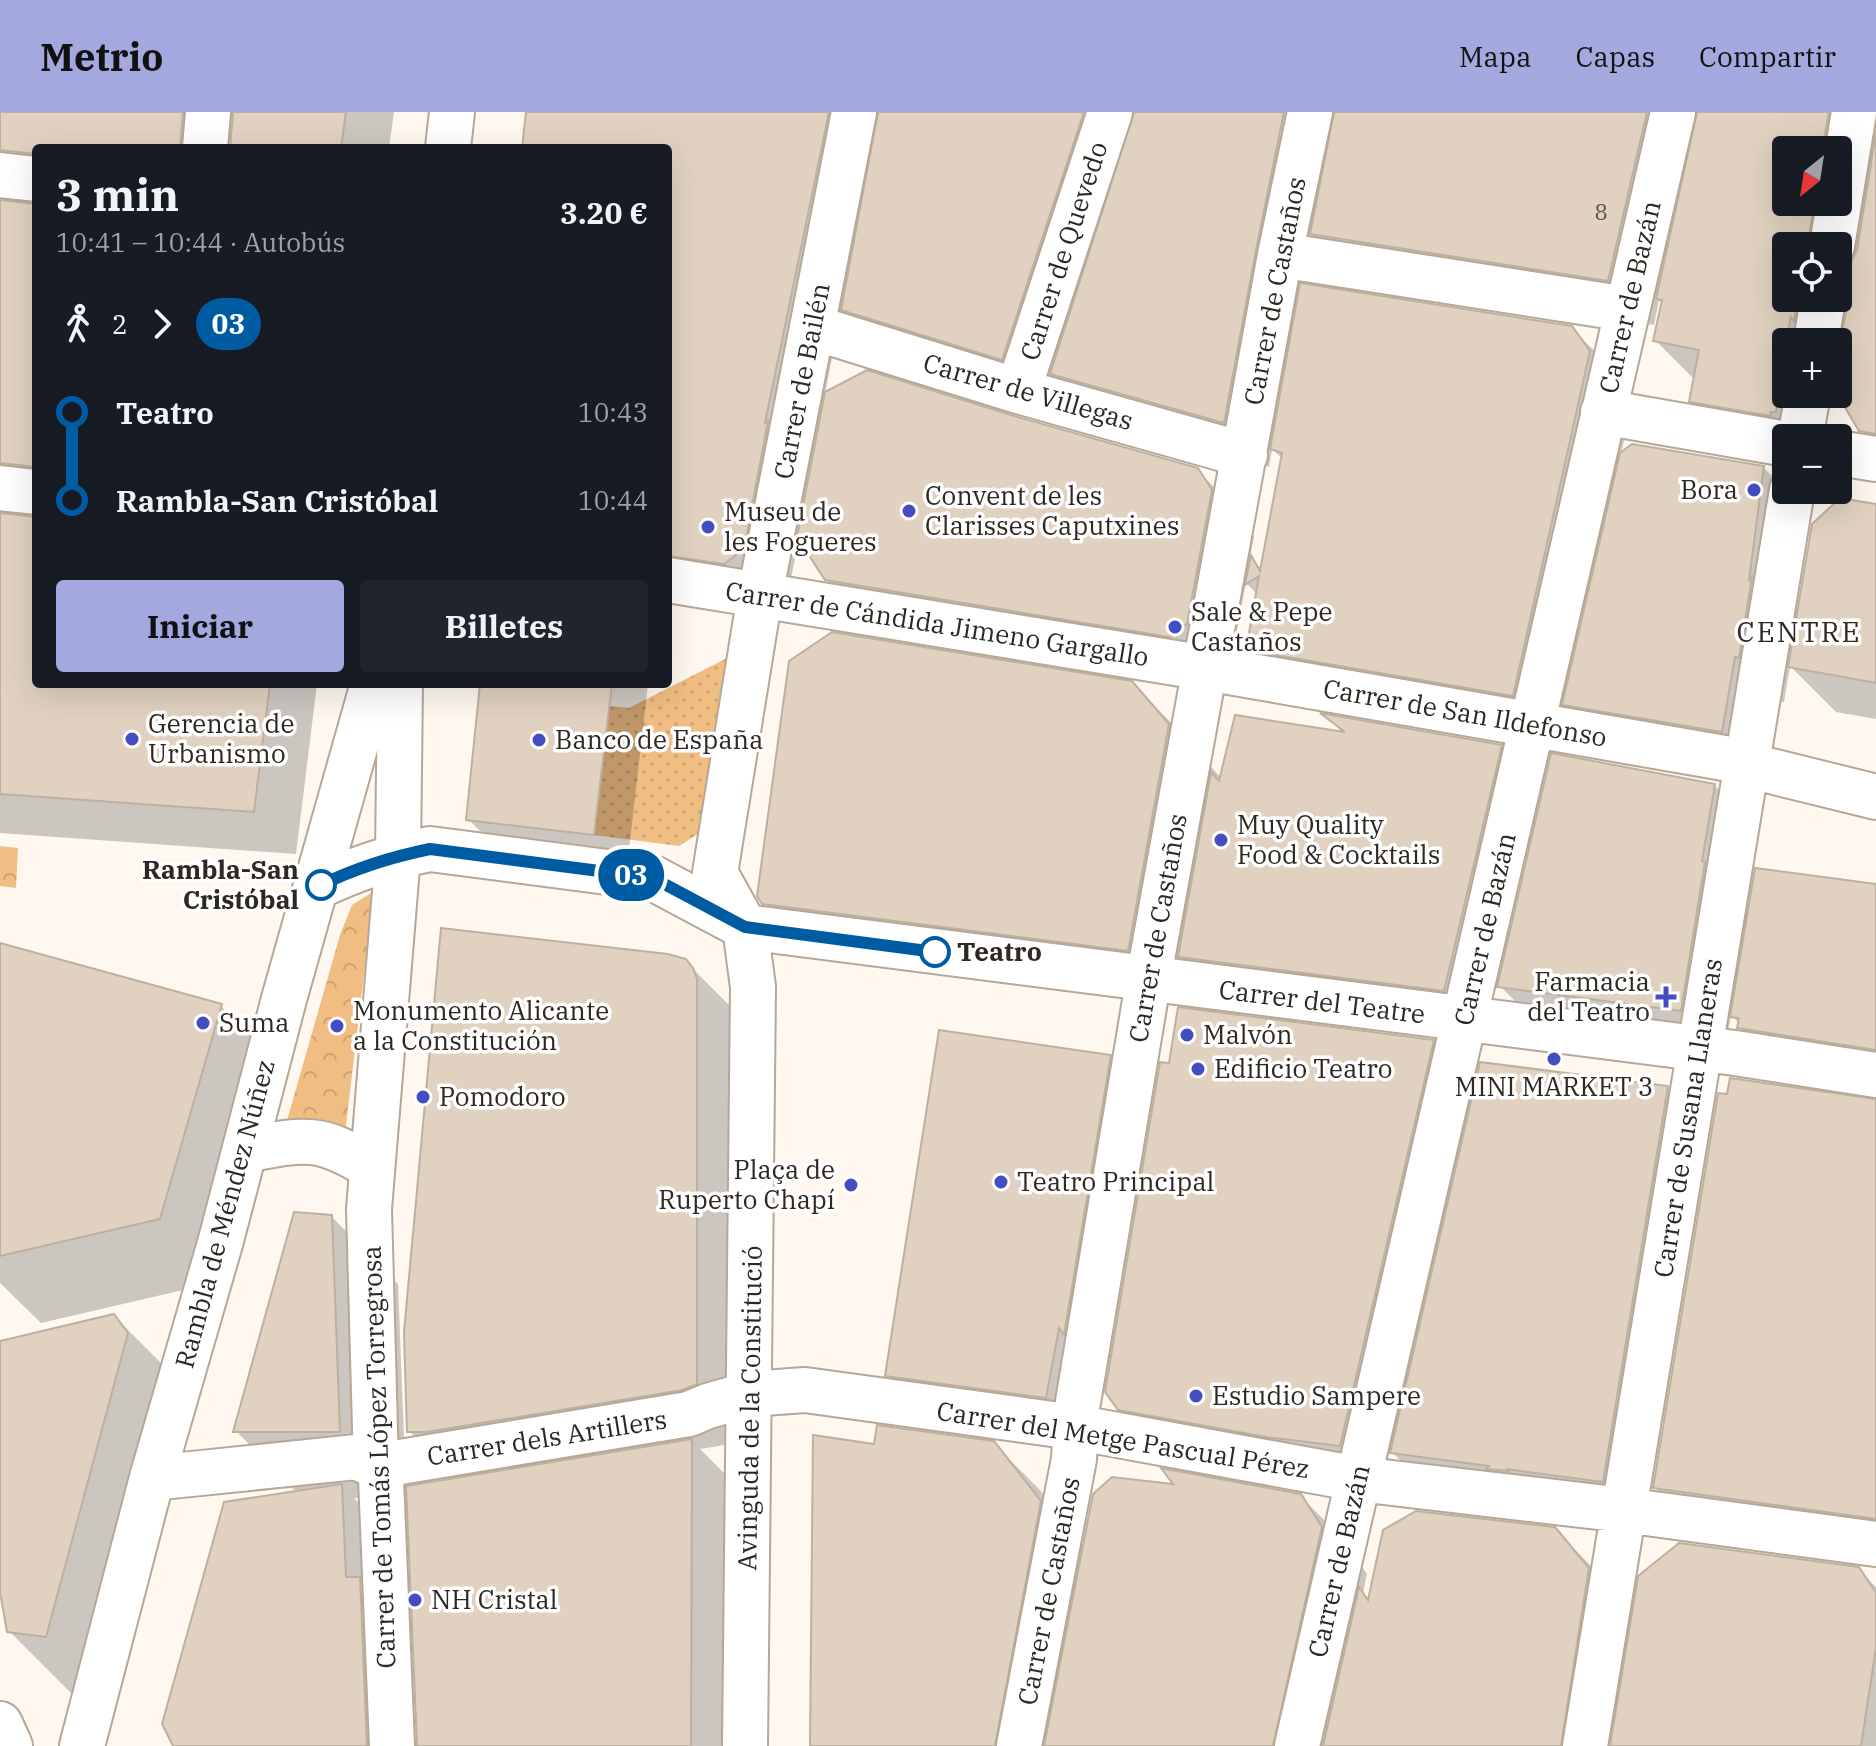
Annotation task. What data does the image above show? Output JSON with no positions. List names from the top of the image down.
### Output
{
  "streets": {
    "street": [
      "Carrer de Quevedo",
      "Carrer de Castaños",
      "Carrer de Bazán",
      "Carrer de Bailén",
      "Carrer de Villegas",
      "Carrer de Cándida Jimeno Gargallo",
      "Carrer de San Ildefonso",
      "Carrer del Teatre",
      "Carrer de Susana Llaneras",
      "Rambla de Méndez Núñez",
      "Avinguda de la Constitució",
      "Carrer dels Artillers",
      "Carrer del Metge Pascual Pérez",
      "Carrer de Tomás López Torregrosa"
    ]
  },
  "crossings": [
    ["Carrer de Quevedo", "Carrer de Villegas"],
    ["Carrer de Castaños", "Carrer de Villegas"],
    ["Carrer de Castaños", "Carrer de Cándida Jimeno Gargallo"],
    ["Carrer de Castaños", "Carrer de San Ildefonso"],
    ["Carrer de Castaños", "Carrer del Teatre"],
    ["Carrer de Castaños", "Carrer del Metge Pascual Pérez"],
    ["Carrer de Bazán", "Carrer de San Ildefonso"],
    ["Carrer de Bazán", "Carrer del Teatre"],
    ["Carrer de Bazán", "Carrer del Metge Pascual Pérez"],
    ["Carrer de Bailén", "Carrer de Villegas"],
    ["Carrer de Bailén", "Carrer de Cándida Jimeno Gargallo"],
    ["Carrer de Bailén", "Avinguda de la Constitució"],
    ["Carrer de Cándida Jimeno Gargallo", "Carrer de San Ildefonso"],
    ["Carrer del Teatre", "Carrer de Susana Llaneras"],
    ["Carrer de Susana Llaneras", "Carrer del Metge Pascual Pérez"],
    ["Rambla de Méndez Núñez", "Carrer dels Artillers"],
    ["Avinguda de la Constitució", "Carrer dels Artillers"],
    ["Avinguda de la Constitució", "Carrer del Metge Pascual Pérez"],
    ["Carrer dels Artillers", "Carrer del Metge Pascual Pérez"],
    ["Carrer dels Artillers", "Carrer de Tomás López Torregrosa"]
  ],
  "districts": ["CENTRE"],
  "places": {
    "other": [
      "Bora",
      "Convent de les Clarisses Caputxines",
      "Museu de les Fogueres",
      "Sale & Pepe Castaños",
      "Gerencia de Urbanismo",
      "Banco de España",
      "Muy Quality Food & Cocktails",
      "Rambla-San Cristóbal",
      "Teatro",
      "Suma",
      "Monumento Alicante a la Constitución",
      "Malvón",
      "MINI MARKET 3",
      "Edificio Teatro",
      "Pomodoro",
      "Teatro Principal",
      "Plaça de Ruperto Chapí",
      "Estudio Sampere",
      "NH Cristal"
    ],
    "health": ["Farmacia del Teatro"]
  },
  "lines": ["bus line 03"],
  "house_numbers": ["8"],
  "north": "bottom left",
  "page": {
    "header": "Metrio",
    "nav": ["Mapa", "Capas", "Compartir"],
    "on_map": "03",
    "map_buttons": ["+", "−"],
    "heading": ["3 min", "10:41 – 10:44 · Autobús", "3.20 €"],
    "legs": ["2", "03"],
    "list": [
      {
        "name": "Teatro",
        "value": "10:43"
      },
      {
        "name": "Rambla-San Cristóbal",
        "value": "10:44"
      }
    ],
    "buttons": ["Iniciar", "Billetes"]
  }
}
